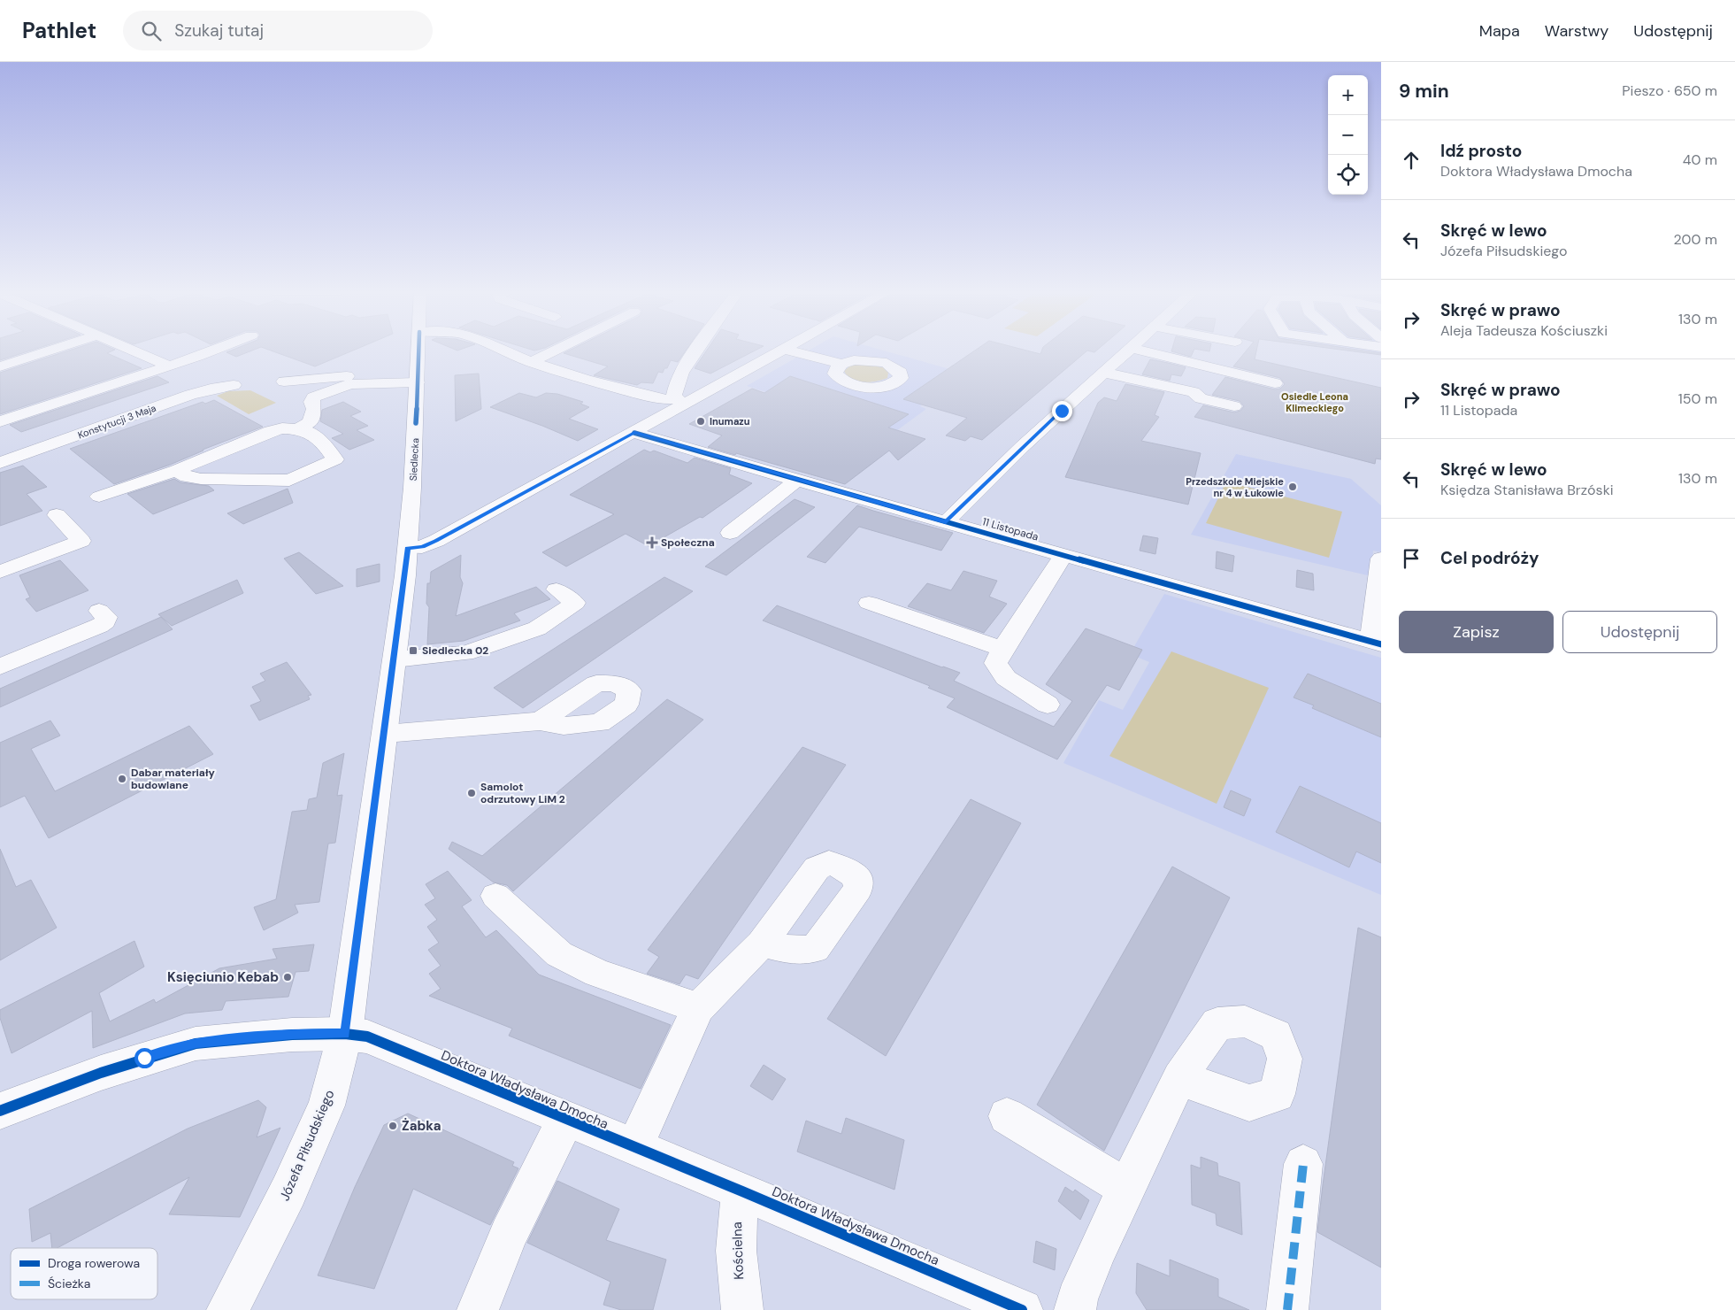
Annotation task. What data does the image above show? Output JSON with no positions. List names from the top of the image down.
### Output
{
  "streets": {
    "street": [
      "Konstytucji 3 Maja",
      "Siedlecka",
      "11 Listopada",
      "Doktora Władysława Dmocha",
      "Józefa Piłsudskiego",
      "Kościelna"
    ]
  },
  "crossings": [
    ["Siedlecka", "Józefa Piłsudskiego"],
    ["Doktora Władysława Dmocha", "Józefa Piłsudskiego"],
    ["Doktora Władysława Dmocha", "Kościelna"]
  ],
  "districts": ["Osiedle Leona Klimeckiego"],
  "places": {
    "other": [
      "Inumazu",
      "Przedszkole Miejskie nr 4 w Łukowie",
      "Dabar materiały budowlane",
      "Samolot odrzutowy LiM 2",
      "Księciunio Kebab",
      "Żabka"
    ],
    "health": ["Społeczna"],
    "transit": ["Siedlecka 02"]
  },
  "legend": ["Droga rowerowa", "Ścieżka"],
  "page": {
    "header": "Pathlet",
    "search": "Szukaj tutaj",
    "nav": ["Mapa", "Warstwy", "Udostępnij"],
    "heading": ["9 min", "Pieszo · 650 m"],
    "map_buttons": ["+", "−"],
    "list": [
      ["Idź prosto", "Doktora Władysława Dmocha", "40 m"],
      ["Skręć w lewo", "Józefa Piłsudskiego", "200 m"],
      ["Skręć w prawo", "Aleja Tadeusza Kościuszki", "130 m"],
      ["Skręć w prawo", "11 Listopada", "150 m"],
      ["Skręć w lewo", "Księdza Stanisława Brzóski", "130 m"],
      "Cel podróży"
    ],
    "buttons": ["Zapisz", "Udostępnij"]
  }
}
